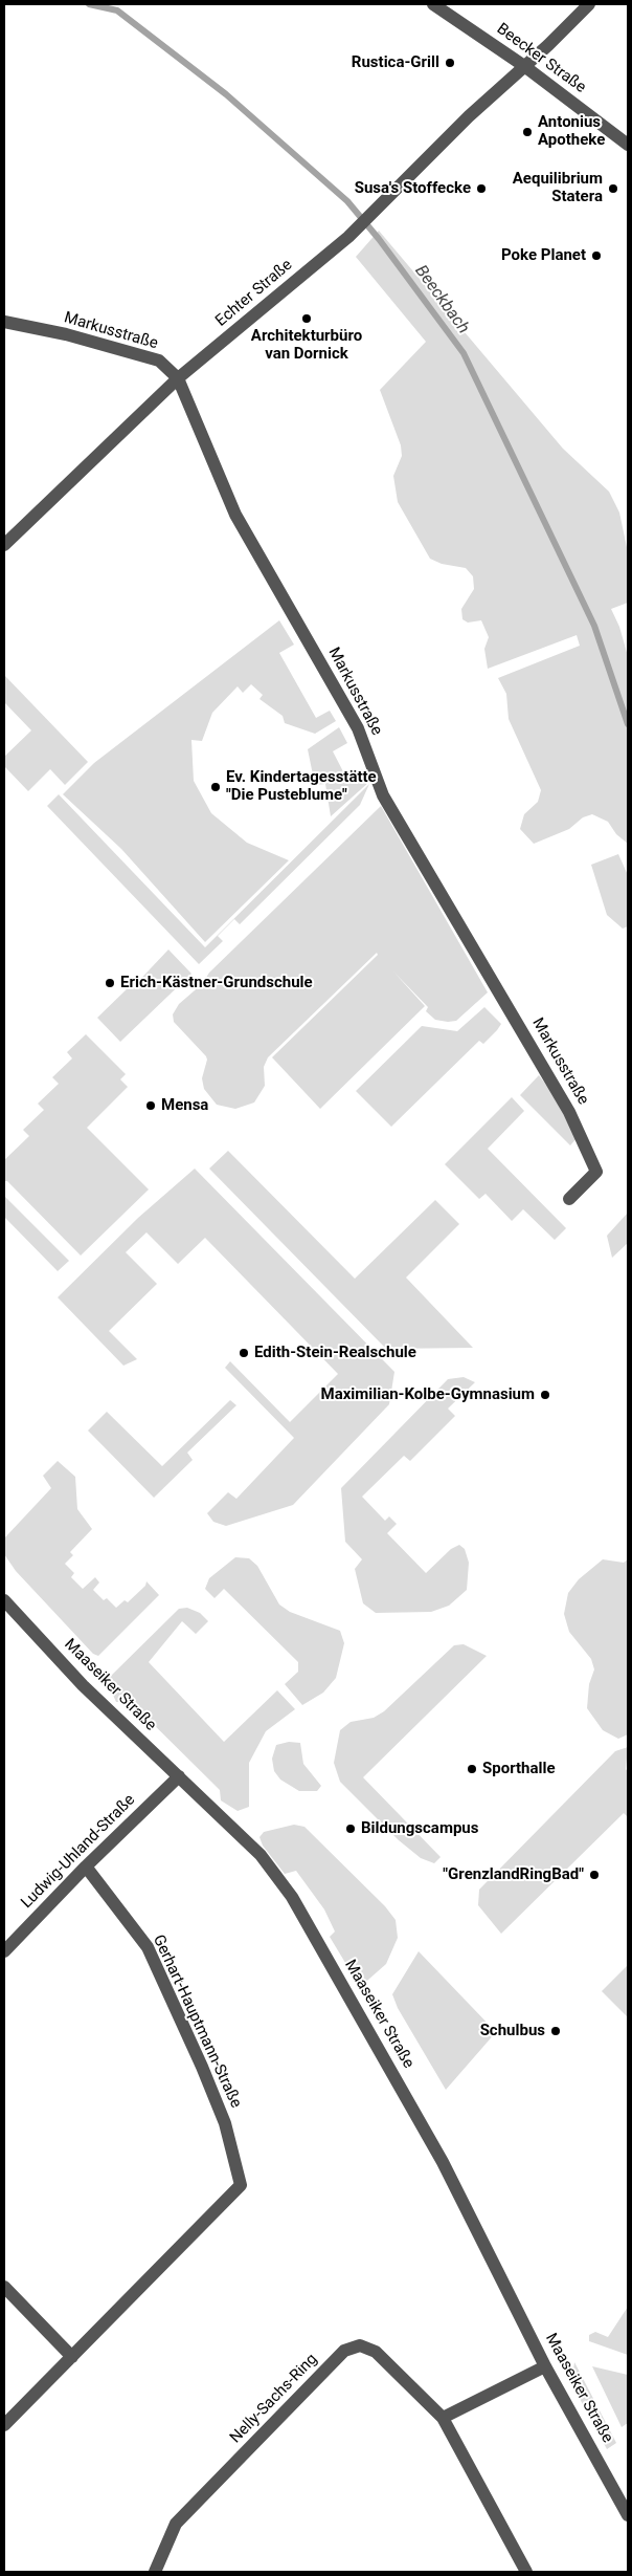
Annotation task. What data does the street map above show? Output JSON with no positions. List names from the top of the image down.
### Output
{
  "streets": {
    "street": [
      "Beecker Straße",
      "Echter Straße",
      "Markusstraße",
      "Maaseiker Straße",
      "Ludwig-Uhland-Straße",
      "Gerhart-Hauptmann-Straße",
      "Nelly-Sachs-Ring"
    ]
  },
  "crossings": [
    ["Beecker Straße", "Echter Straße"],
    ["Echter Straße", "Markusstraße"],
    ["Maaseiker Straße", "Ludwig-Uhland-Straße"],
    ["Ludwig-Uhland-Straße", "Gerhart-Hauptmann-Straße"]
  ],
  "water": ["Beeckbach"],
  "places": [
    "Rustica-Grill",
    "Antonius Apotheke",
    "Susa's Stoffecke",
    "Aequilibrium Statera",
    "Poke Planet",
    "Architekturbüro van Dornick",
    "Ev. Kindertagesstätte \"Die Pusteblume\"",
    "Erich-Kästner-Grundschule",
    "Mensa",
    "Edith-Stein-Realschule",
    "Maximilian-Kolbe-Gymnasium",
    "Sporthalle",
    "Bildungscampus",
    "\"GrenzlandRingBad\"",
    "Schulbus"
  ]
}
